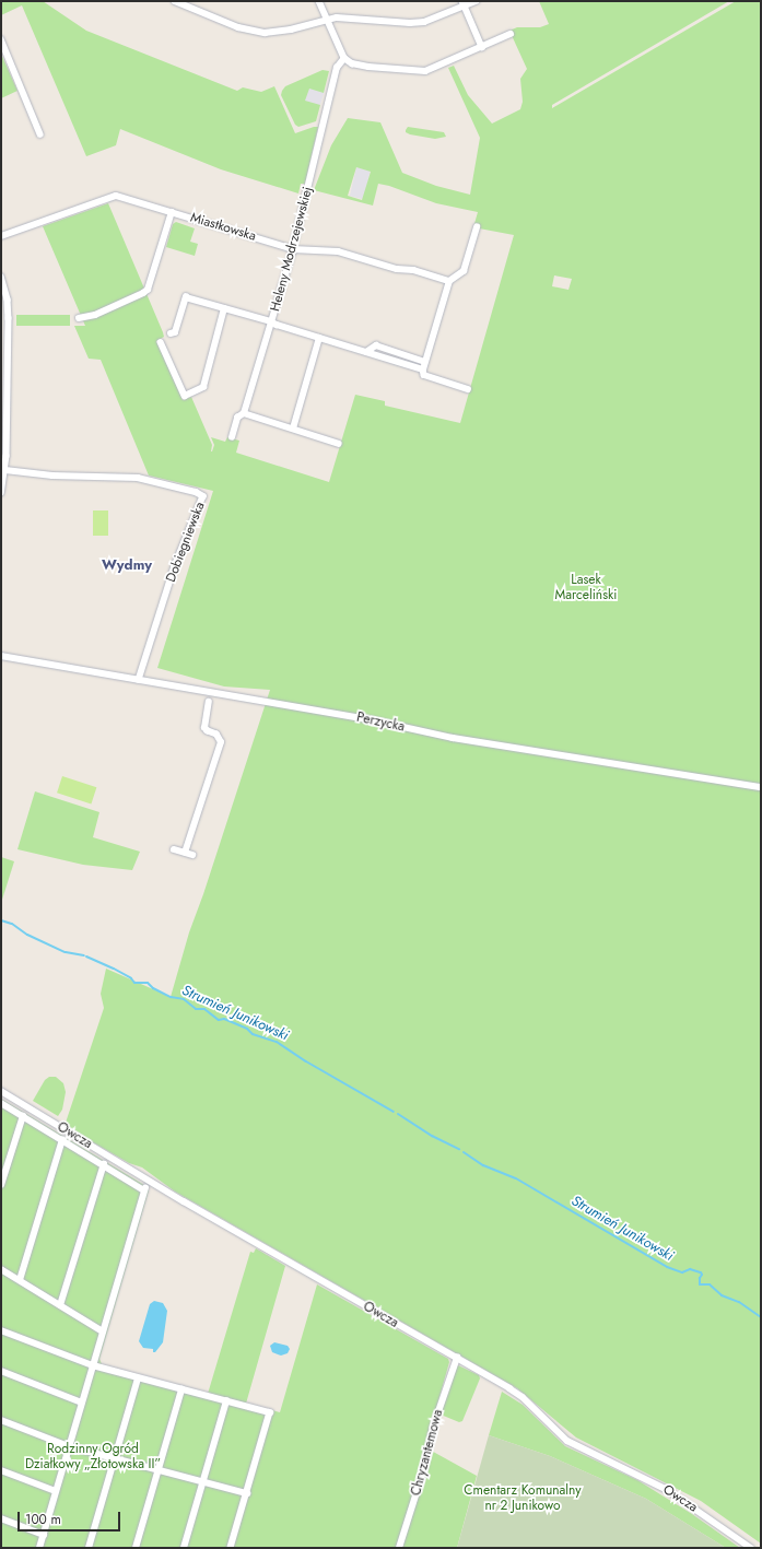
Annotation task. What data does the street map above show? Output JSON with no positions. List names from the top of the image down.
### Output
{
  "streets": {
    "street": [
      "Miastkowska",
      "Heleny Modrzejewskiej",
      "Dobiegniewska",
      "Perzycka",
      "Owcza",
      "Chryzantemowa"
    ]
  },
  "crossings": [
    ["Miastkowska", "Heleny Modrzejewskiej"],
    ["Dobiegniewska", "Perzycka"],
    ["Owcza", "Chryzantemowa"]
  ],
  "districts": ["Wydmy"],
  "water": ["Strumień Junikowski"],
  "parks": ["Lasek Marceliński", "Rodzinny Ogród Działkowy „Złotowska II”", "Cmentarz Komunalny nr 2 Junikowo"],
  "scale_bar": "100 m"
}
